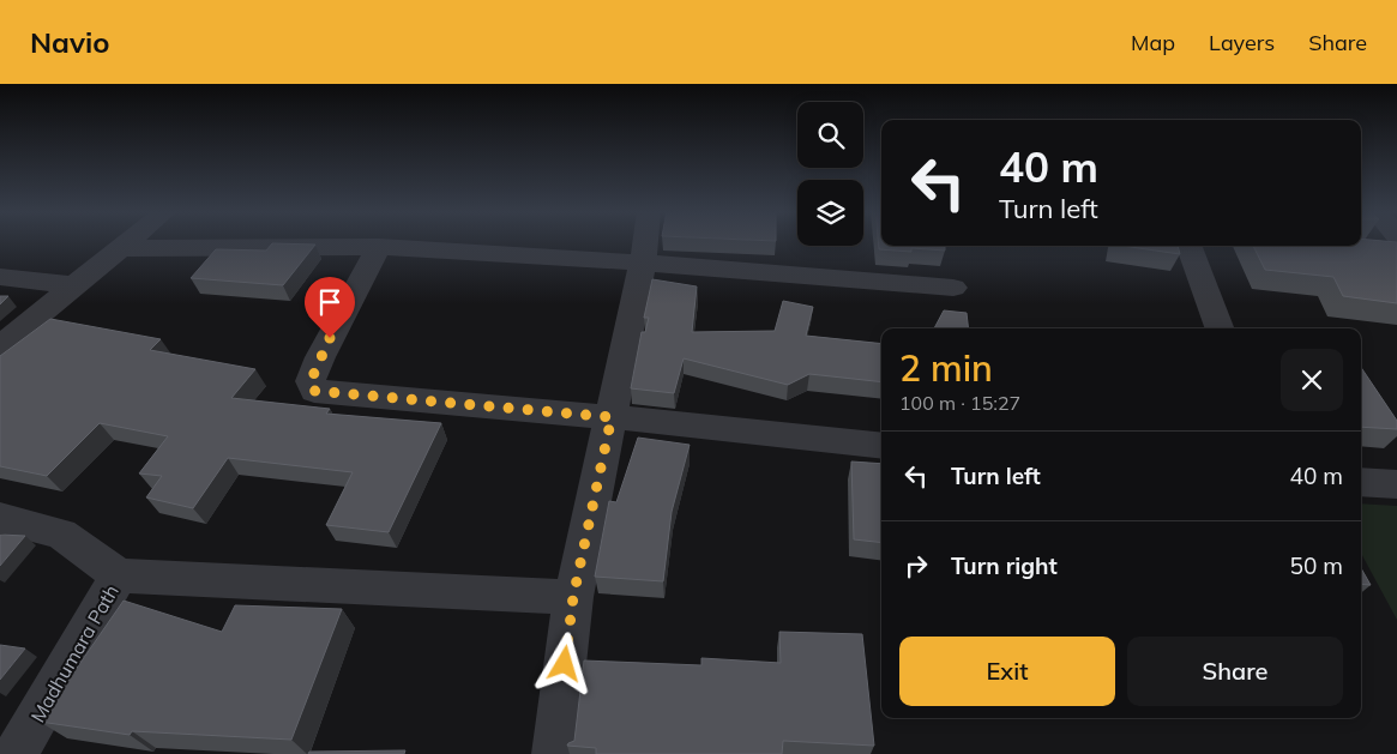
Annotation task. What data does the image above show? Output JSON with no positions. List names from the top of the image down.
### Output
{
  "streets": {
    "street": ["Madhumara Path"]
  },
  "page": {
    "header": "Navio",
    "nav": ["Map", "Layers", "Share"],
    "turn": ["40 m", "Turn left"],
    "heading": ["2 min", "100 m · 15:27"],
    "list": [
      {
        "name": "Turn left",
        "value": "40 m"
      },
      {
        "name": "Turn right",
        "value": "50 m"
      }
    ],
    "buttons": ["Exit", "Share"]
  }
}
